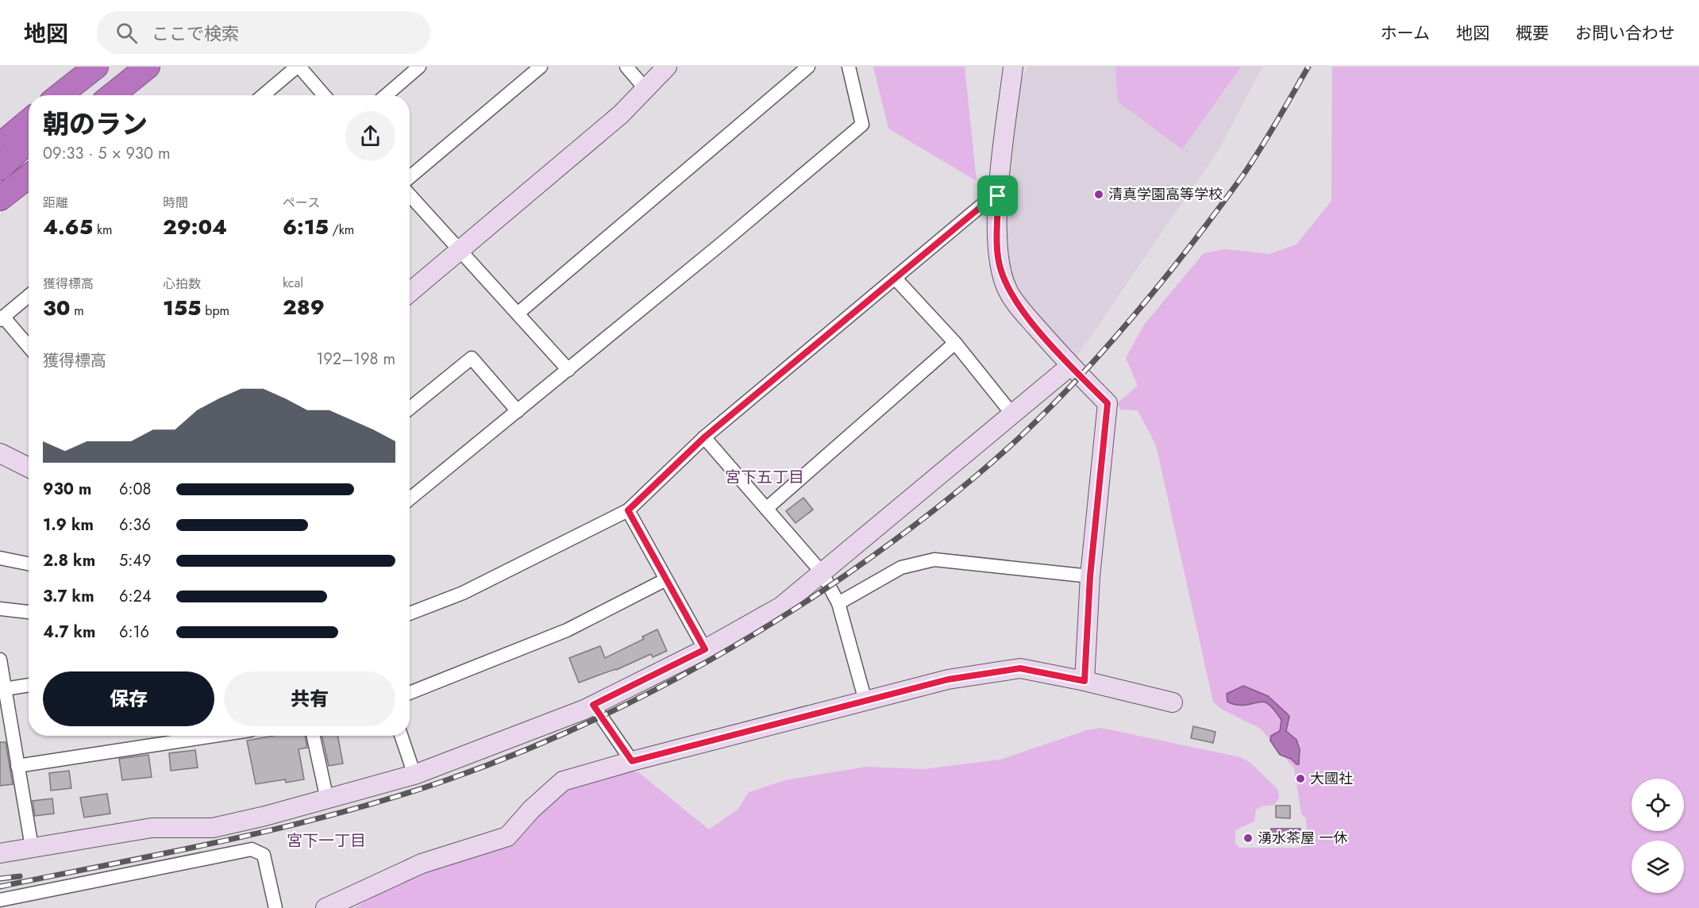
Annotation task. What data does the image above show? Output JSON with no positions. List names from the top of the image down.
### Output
{
  "districts": ["宮下五丁目", "宮下一丁目"],
  "places": ["清真学園高等学校", "大國社", "湧水茶屋 一休"],
  "page": {
    "header": "地図",
    "search": "ここで検索",
    "nav": [
      "ホーム",
      "地図",
      "概要",
      "お問い合わせ"
    ],
    "heading": ["朝のラン", "09:33 · 5 × 930 m"],
    "stats": [
      ["距離", "4.65 km"],
      ["時間", "29:04"],
      ["ペース", "6:15 /km"],
      ["獲得標高", "30 m"],
      ["心拍数", "155 bpm"],
      ["kcal", "289"]
    ],
    "chart": ["獲得標高", "192–198 m"],
    "list": [
      {
        "name": "930 m",
        "note": "6:08"
      },
      {
        "name": "1.9 km",
        "note": "6:36"
      },
      {
        "name": "2.8 km",
        "note": "5:49"
      },
      {
        "name": "3.7 km",
        "note": "6:24"
      },
      {
        "name": "4.7 km",
        "note": "6:16"
      }
    ],
    "buttons": ["保存", "共有"]
  }
}
